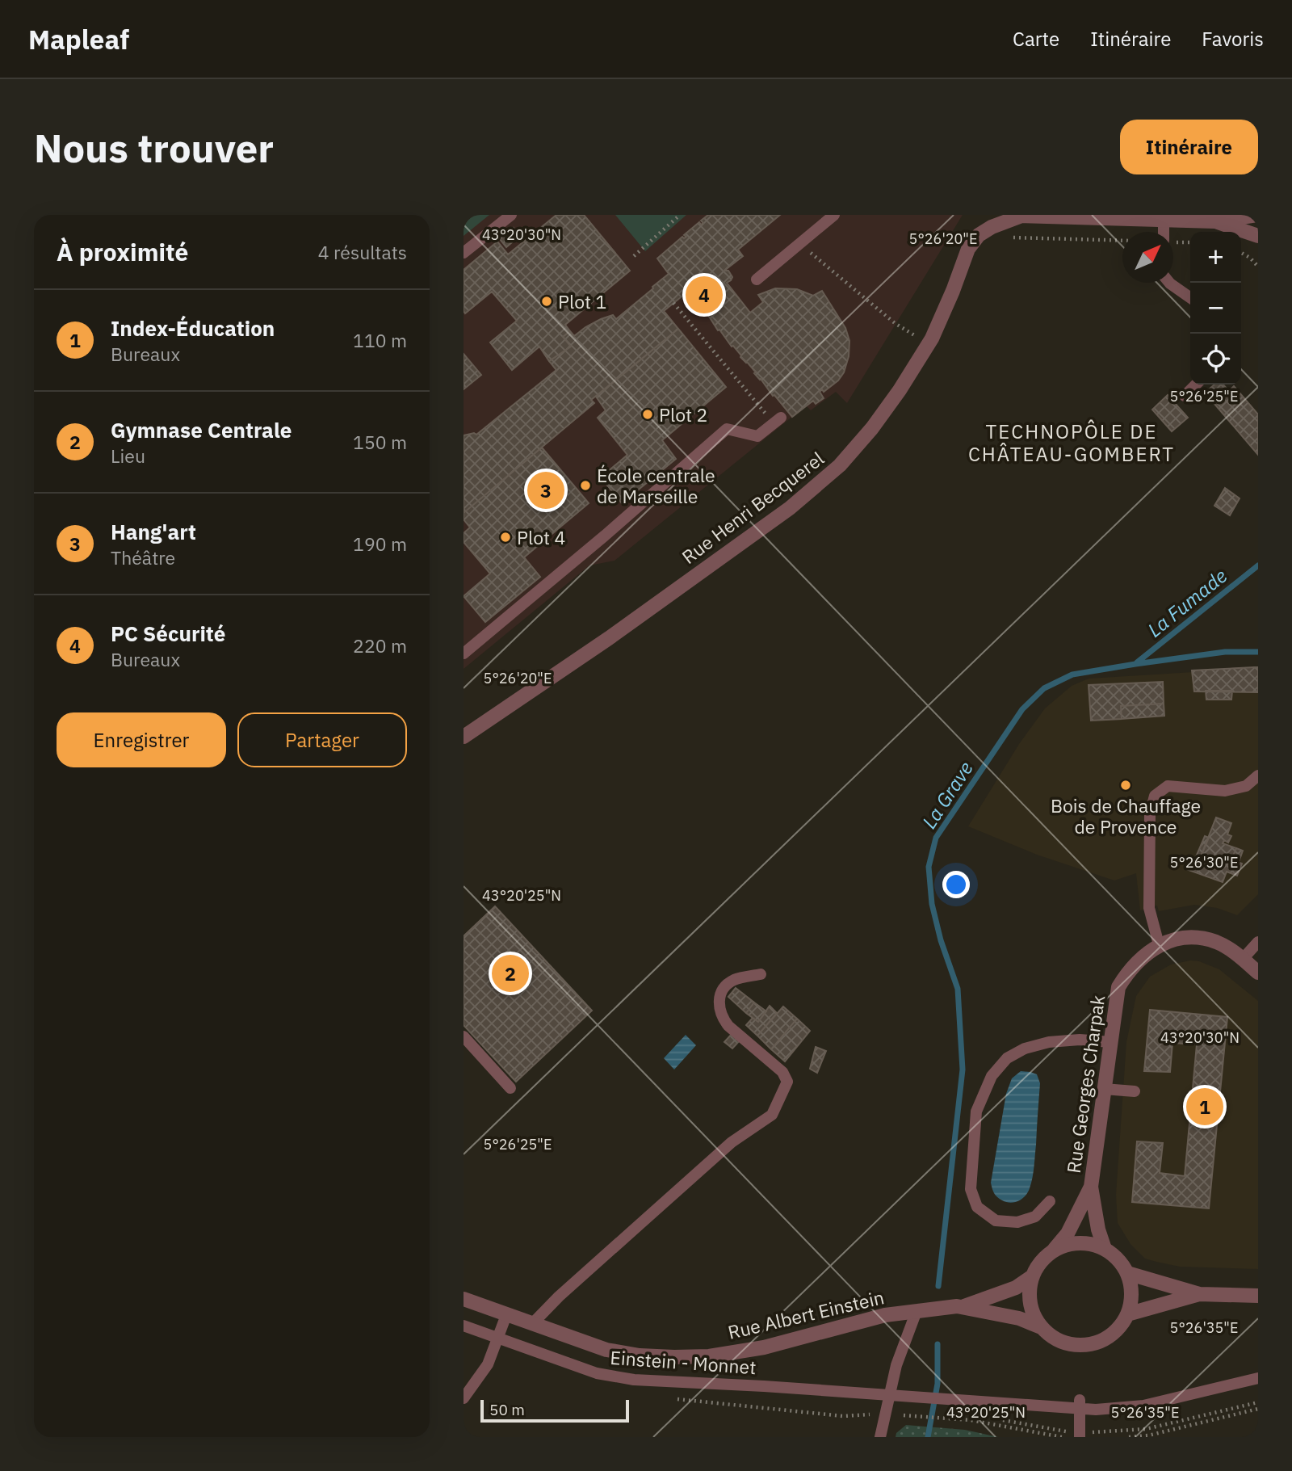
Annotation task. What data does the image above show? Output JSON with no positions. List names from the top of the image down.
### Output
{
  "streets": {
    "street": ["Rue Henri Becquerel", "Rue Georges Charpak", "Rue Albert Einstein"],
    "lane": ["Einstein - Monnet"]
  },
  "districts": ["TECHNOPÔLE DE CHÂTEAU-GOMBERT"],
  "water": ["La Fumade", "La Grave"],
  "places": [
    "Plot 1",
    "Plot 2",
    "École centrale de Marseille",
    "Plot 4",
    "Bois de Chauffage de Provence"
  ],
  "scale_bar": "50 m",
  "north": "top right",
  "page": {
    "header": "Mapleaf",
    "nav": ["Carte", "Itinéraire", "Favoris"],
    "buttons": [
      "Itinéraire",
      ["Enregistrer", "Partager"]
    ],
    "title": "Nous trouver",
    "heading": ["À proximité", "4 résultats"],
    "map_buttons": ["+", "−"],
    "pins": [
      "4",
      "3",
      "2",
      "1"
    ],
    "list": [
      {
        "mark": "1",
        "name": "Index-Éducation",
        "note": "Bureaux",
        "value": "110 m"
      },
      {
        "mark": "2",
        "name": "Gymnase Centrale",
        "note": "Lieu",
        "value": "150 m"
      },
      {
        "mark": "3",
        "name": "Hang'art",
        "note": "Théâtre",
        "value": "190 m"
      },
      {
        "mark": "4",
        "name": "PC Sécurité",
        "note": "Bureaux",
        "value": "220 m"
      }
    ],
    "scale": "50 m"
  },
  "coordinates": [
    "43°20'30\"N",
    "5°26'20\"E",
    "5°26'25\"E",
    "5°26'30\"E",
    "43°20'25\"N",
    "5°26'35\"E"
  ]
}
